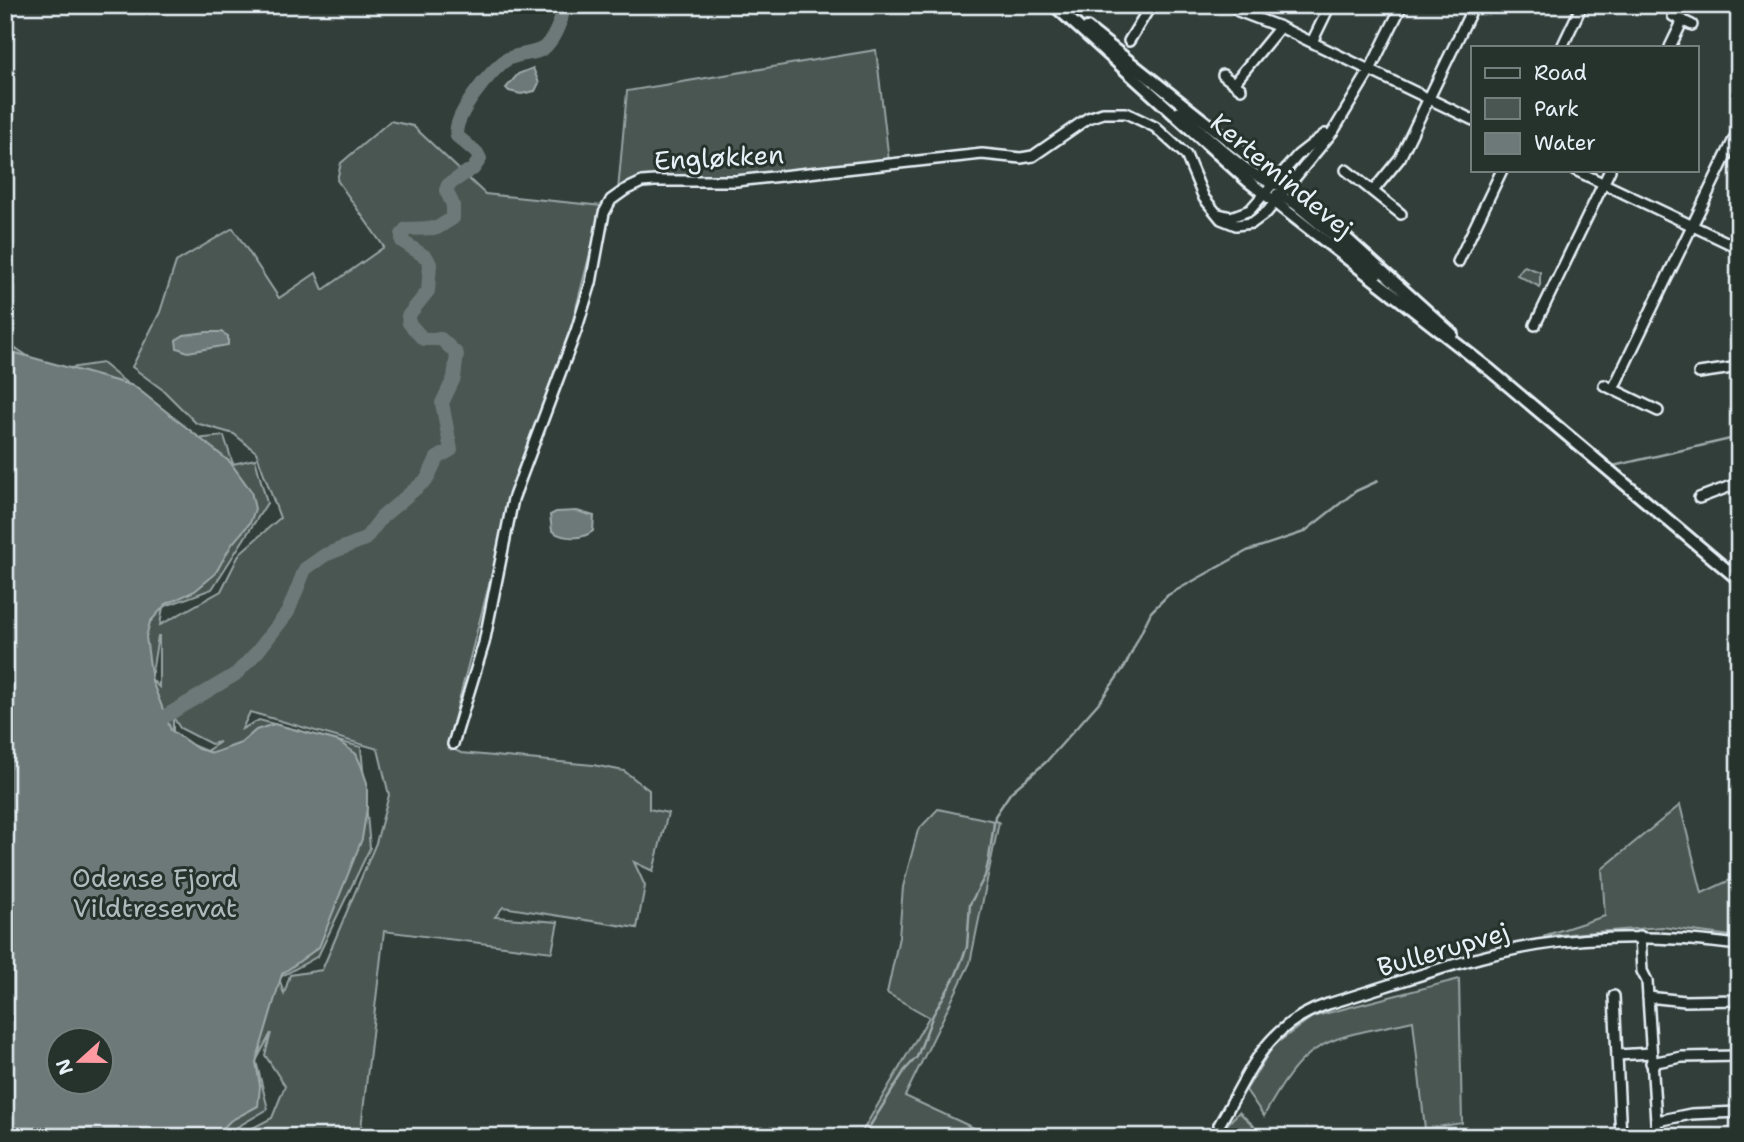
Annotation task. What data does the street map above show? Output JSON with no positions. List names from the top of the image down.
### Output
{
  "streets": {
    "main road": ["Kertemindevej"],
    "street": ["Engløkken", "Bullerupvej"]
  },
  "parks": ["Odense Fjord Vildtreservat"],
  "legend": ["Road", "Park", "Water"],
  "north": "left"
}
